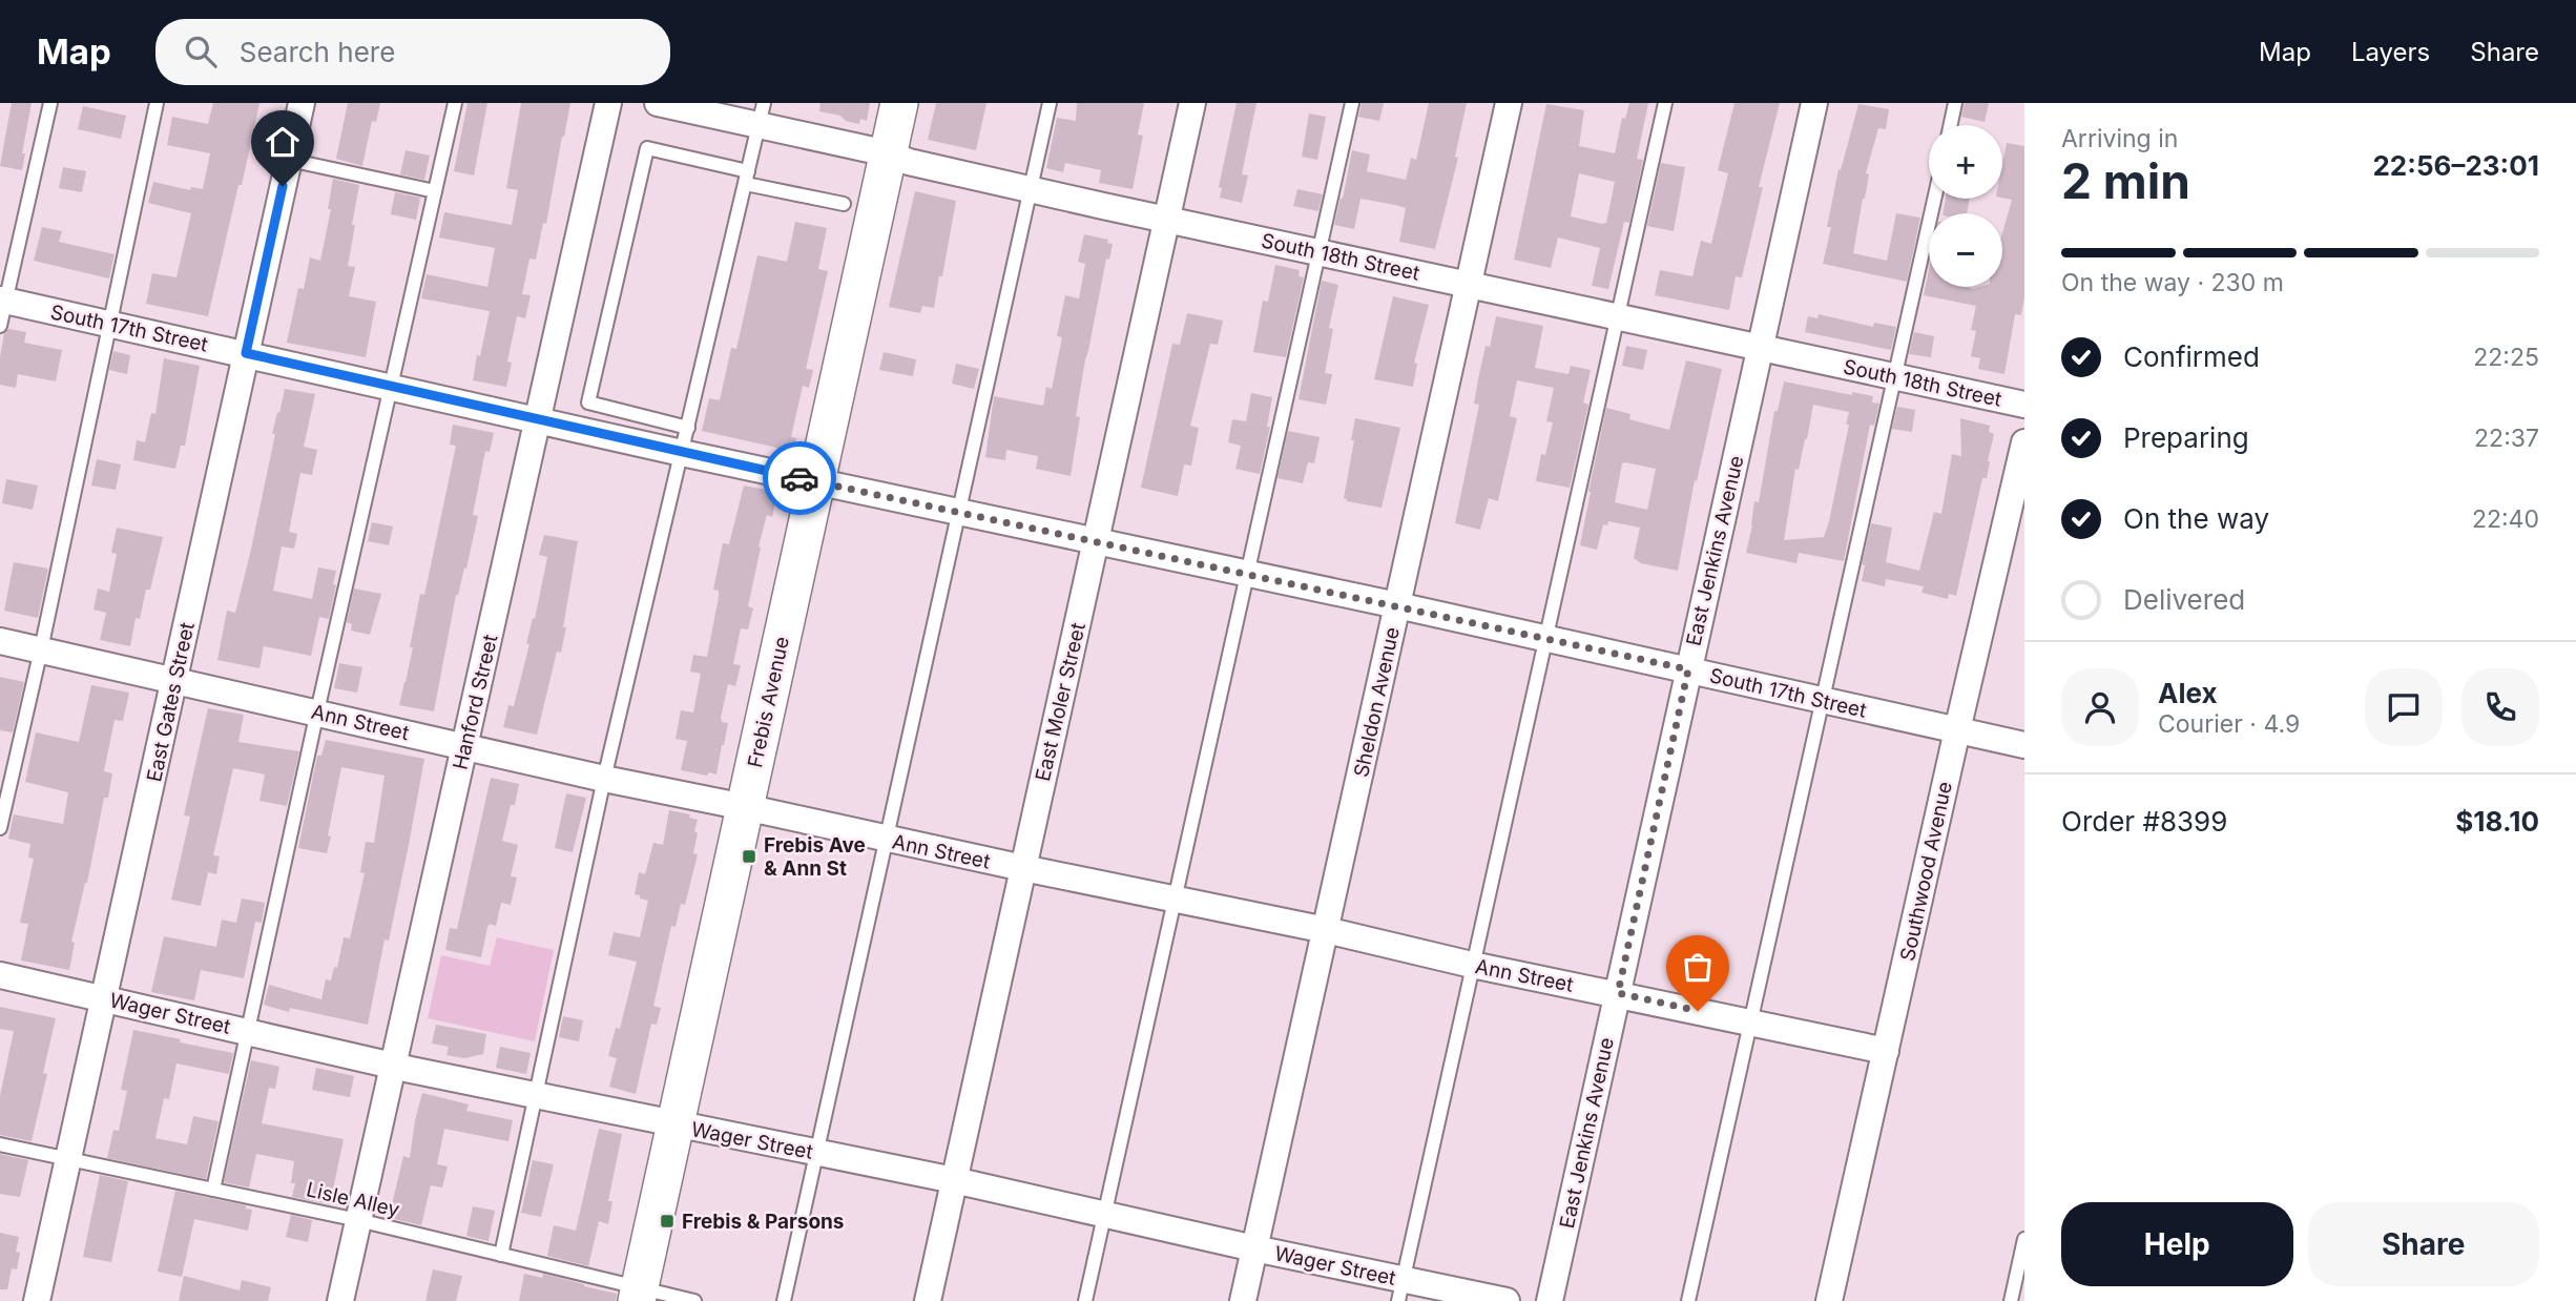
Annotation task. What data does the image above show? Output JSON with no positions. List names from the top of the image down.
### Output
{
  "streets": {
    "main road": ["Frebis Avenue"],
    "street": [
      "South 18th Street",
      "South 17th Street",
      "East Jenkins Avenue",
      "East Gates Street",
      "Hanford Street",
      "East Moler Street",
      "Sheldon Avenue",
      "Ann Street",
      "Southwood Avenue",
      "Wager Street"
    ],
    "lane": ["Lisle Alley"]
  },
  "crossings": [
    ["South 18th Street", "East Jenkins Avenue"],
    ["South 18th Street", "Frebis Avenue"],
    ["South 18th Street", "East Moler Street"],
    ["South 18th Street", "Sheldon Avenue"],
    ["South 17th Street", "East Jenkins Avenue"],
    ["South 17th Street", "East Gates Street"],
    ["South 17th Street", "Hanford Street"],
    ["South 17th Street", "Frebis Avenue"],
    ["South 17th Street", "East Moler Street"],
    ["South 17th Street", "Sheldon Avenue"],
    ["South 17th Street", "Southwood Avenue"],
    ["East Jenkins Avenue", "Ann Street"],
    ["East Gates Street", "Ann Street"],
    ["East Gates Street", "Wager Street"],
    ["East Gates Street", "Lisle Alley"],
    ["Hanford Street", "Ann Street"],
    ["Hanford Street", "Wager Street"],
    ["Hanford Street", "Lisle Alley"],
    ["Frebis Avenue", "Ann Street"],
    ["Frebis Avenue", "Wager Street"],
    ["Frebis Avenue", "Lisle Alley"],
    ["East Moler Street", "Ann Street"],
    ["East Moler Street", "Wager Street"],
    ["Sheldon Avenue", "Ann Street"],
    ["Sheldon Avenue", "Wager Street"],
    ["Ann Street", "Southwood Avenue"]
  ],
  "places": {
    "transit": ["Frebis Ave & Ann St", "Frebis & Parsons"]
  },
  "page": {
    "header": "Map",
    "search": "Search here",
    "nav": ["Map", "Layers", "Share"],
    "heading": ["2 min", "Arriving in", "22:56–23:01"],
    "panel": [
      "Alex",
      "Courier · 4.9",
      "Order #8399",
      "$18.10"
    ],
    "map_buttons": ["+", "−"],
    "bar": "On the way · 230 m",
    "list": [
      ["Confirmed", "22:25"],
      ["Preparing", "22:37"],
      ["On the way", "22:40"],
      "Delivered"
    ],
    "buttons": ["Help", "Share"]
  }
}
